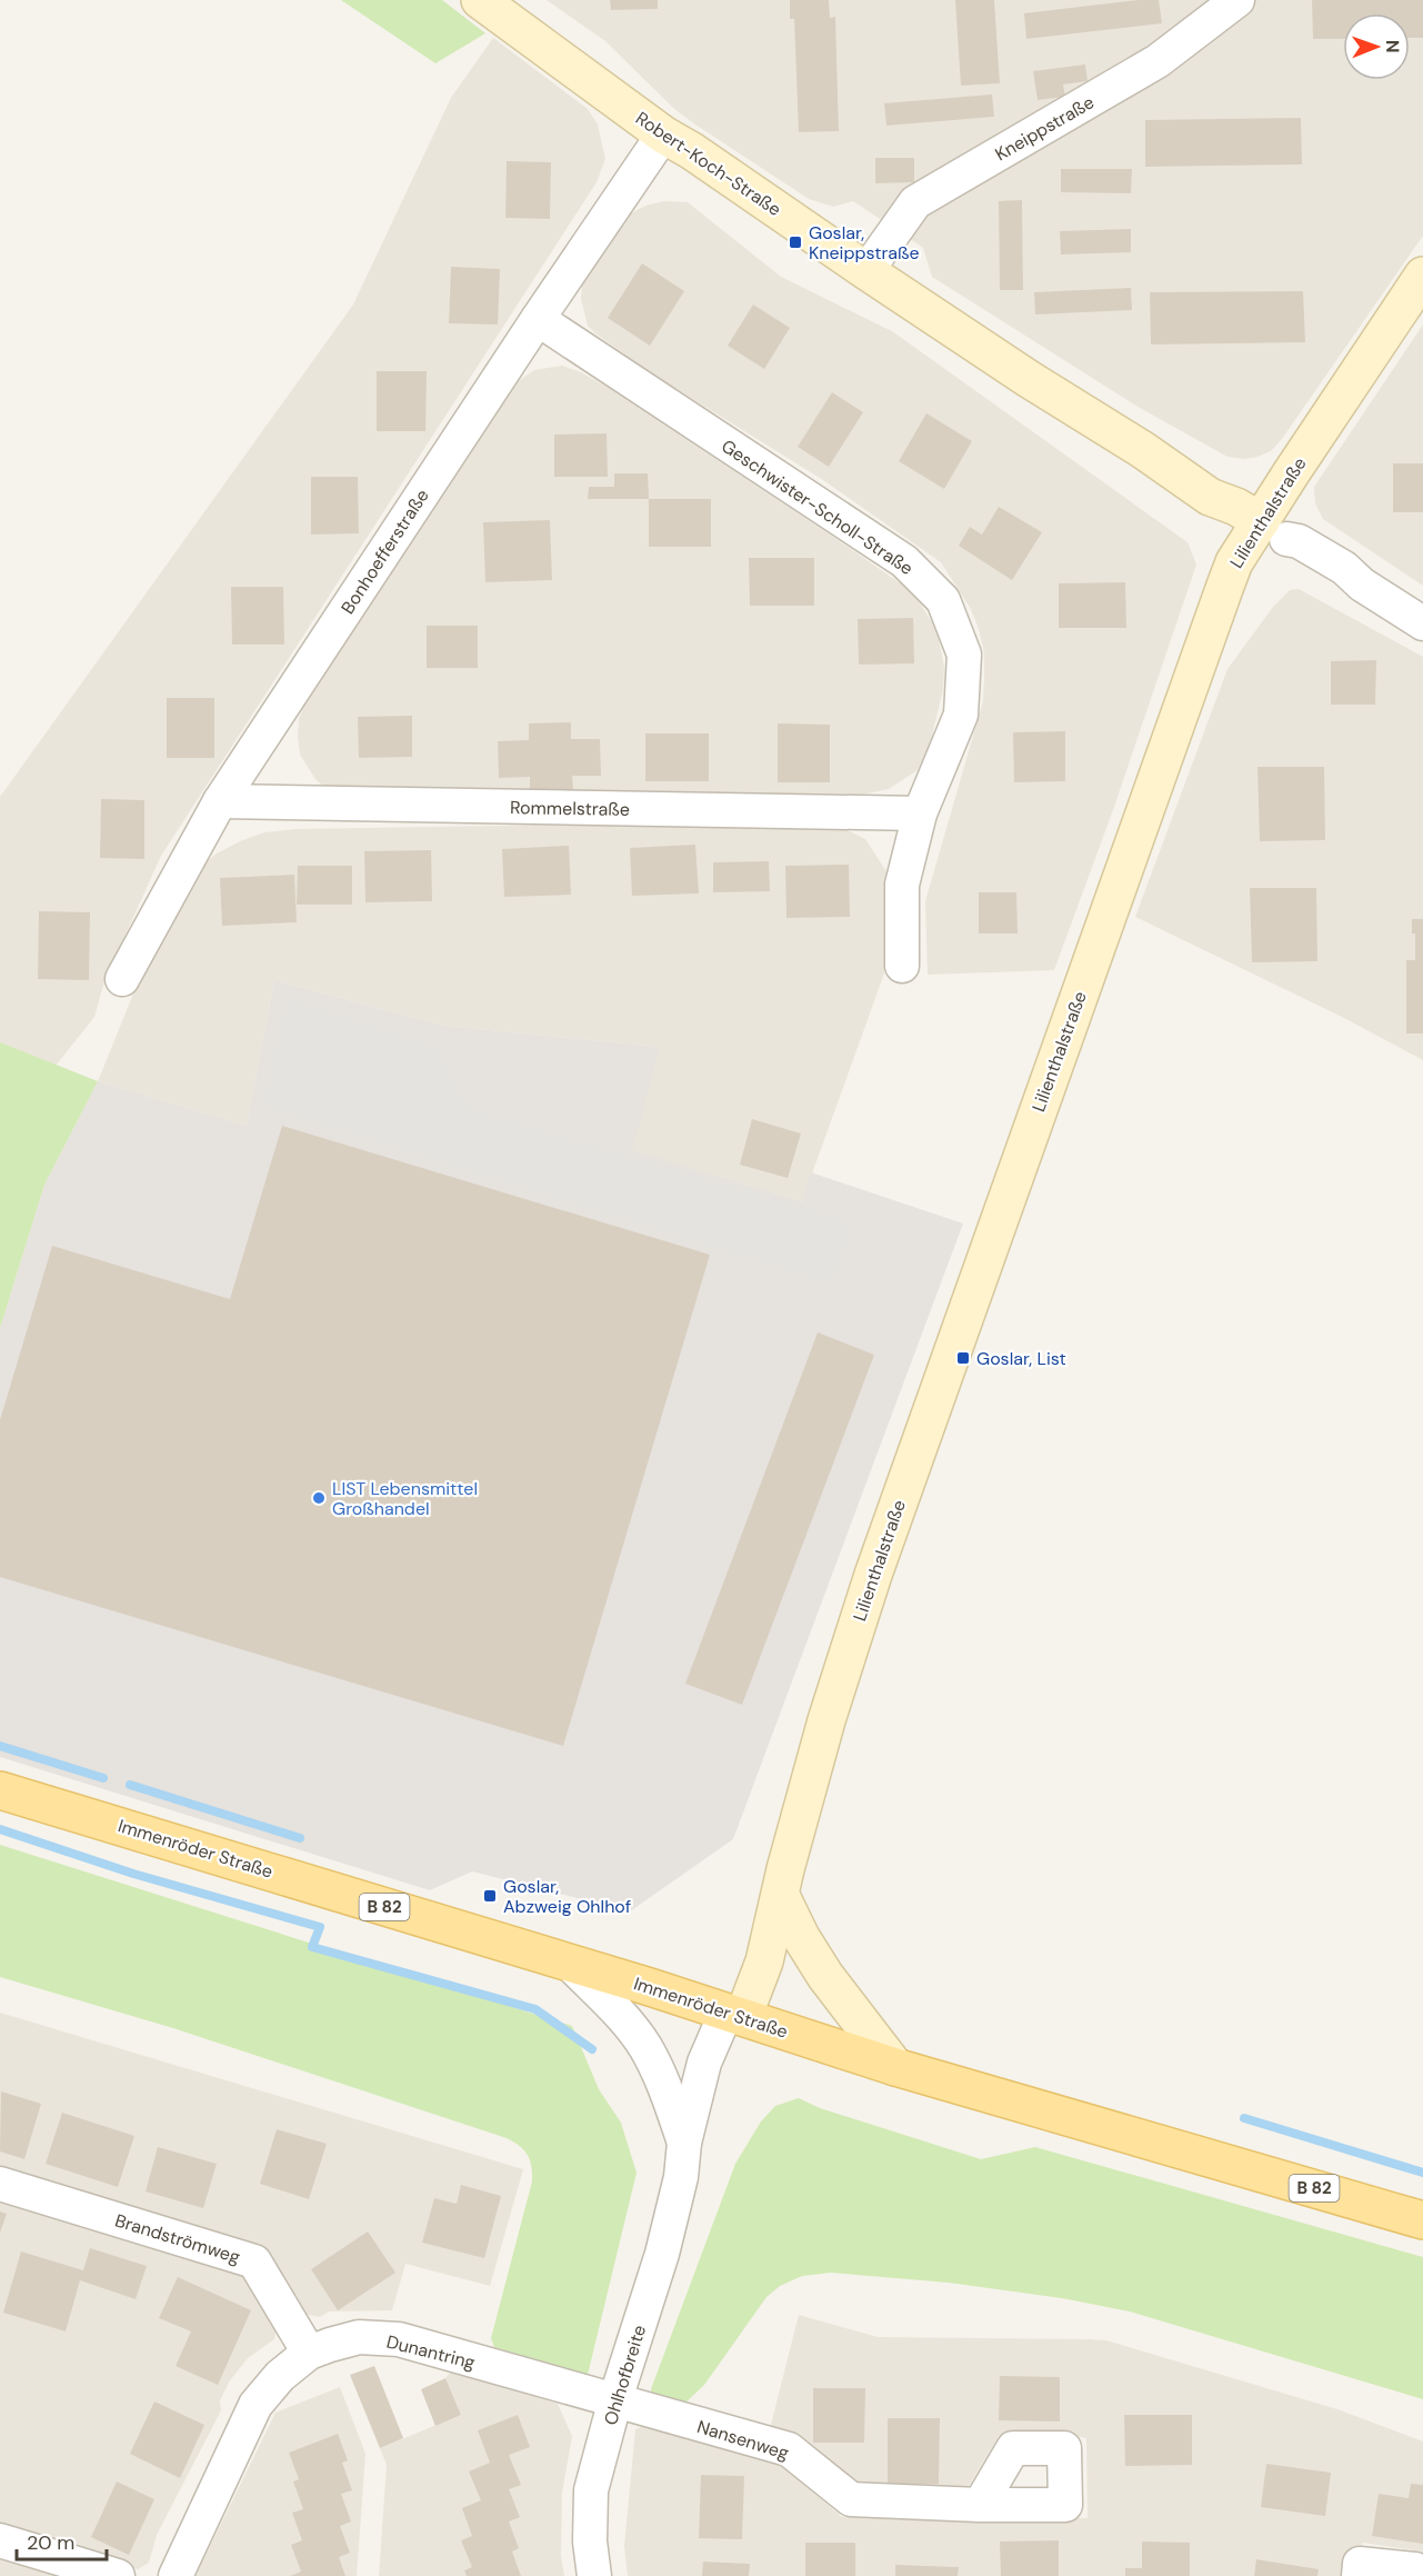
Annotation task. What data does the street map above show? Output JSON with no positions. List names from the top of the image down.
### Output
{
  "streets": {
    "main road": ["Immenröder Straße", "B 82"],
    "street": [
      "Kneippstraße",
      "Robert-Koch-Straße",
      "Geschwister-Scholl-Straße",
      "Lilienthalstraße",
      "Bonhoefferstraße",
      "Rommelstraße",
      "Brandströmweg",
      "Dunantring",
      "Ohlhofbreite",
      "Nansenweg"
    ]
  },
  "crossings": [
    ["Kneippstraße", "Robert-Koch-Straße"],
    ["Robert-Koch-Straße", "Lilienthalstraße"],
    ["Robert-Koch-Straße", "Bonhoefferstraße"],
    ["Geschwister-Scholl-Straße", "Bonhoefferstraße"],
    ["Geschwister-Scholl-Straße", "Rommelstraße"],
    ["Lilienthalstraße", "Immenröder Straße"],
    ["Lilienthalstraße", "Ohlhofbreite"],
    ["Bonhoefferstraße", "Rommelstraße"],
    ["Immenröder Straße", "Ohlhofbreite"],
    ["Brandströmweg", "Dunantring"],
    ["Dunantring", "Ohlhofbreite"],
    ["Dunantring", "Nansenweg"],
    ["Ohlhofbreite", "Nansenweg"]
  ],
  "places": {
    "transit": ["Goslar, Kneippstraße", "Goslar, List", "Goslar, Abzweig Ohlhof"],
    "other": ["LIST Lebensmittel Großhandel"]
  },
  "scale_bar": "20 m",
  "north": "right"
}
